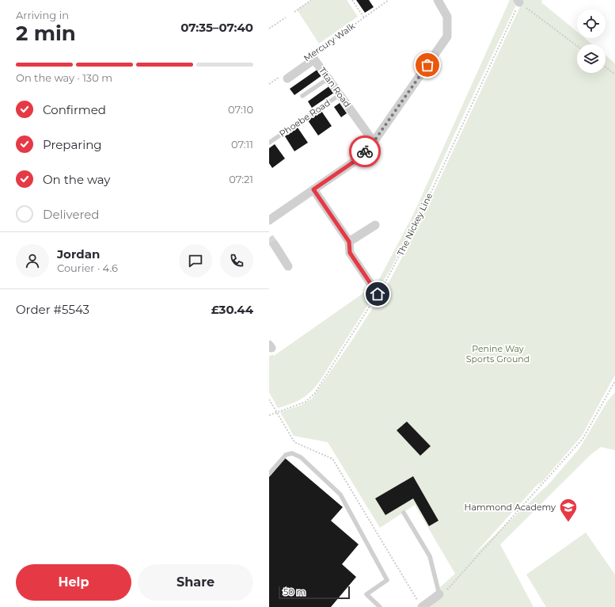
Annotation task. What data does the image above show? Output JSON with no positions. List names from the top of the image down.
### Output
{
  "streets": {
    "street": ["Titan Road"],
    "lane": ["Phoebe Road"],
    "path": ["Mercury Walk", "The Nickey Line"]
  },
  "crossings": [
    ["Titan Road", "Phoebe Road"]
  ],
  "parks": ["Penine Way Sports Ground"],
  "places": {
    "school or university": ["Hammond Academy"]
  },
  "scale_bar": "50 m",
  "page": {
    "heading": ["2 min", "Arriving in", "07:35–07:40"],
    "panel": [
      "Jordan",
      "Courier · 4.6",
      "Order #5543",
      "£30.44"
    ],
    "bar": "On the way · 130 m",
    "list": [
      ["Confirmed", "07:10"],
      ["Preparing", "07:11"],
      ["On the way", "07:21"],
      "Delivered"
    ],
    "buttons": ["Help", "Share"],
    "scale": "50 m"
  }
}
